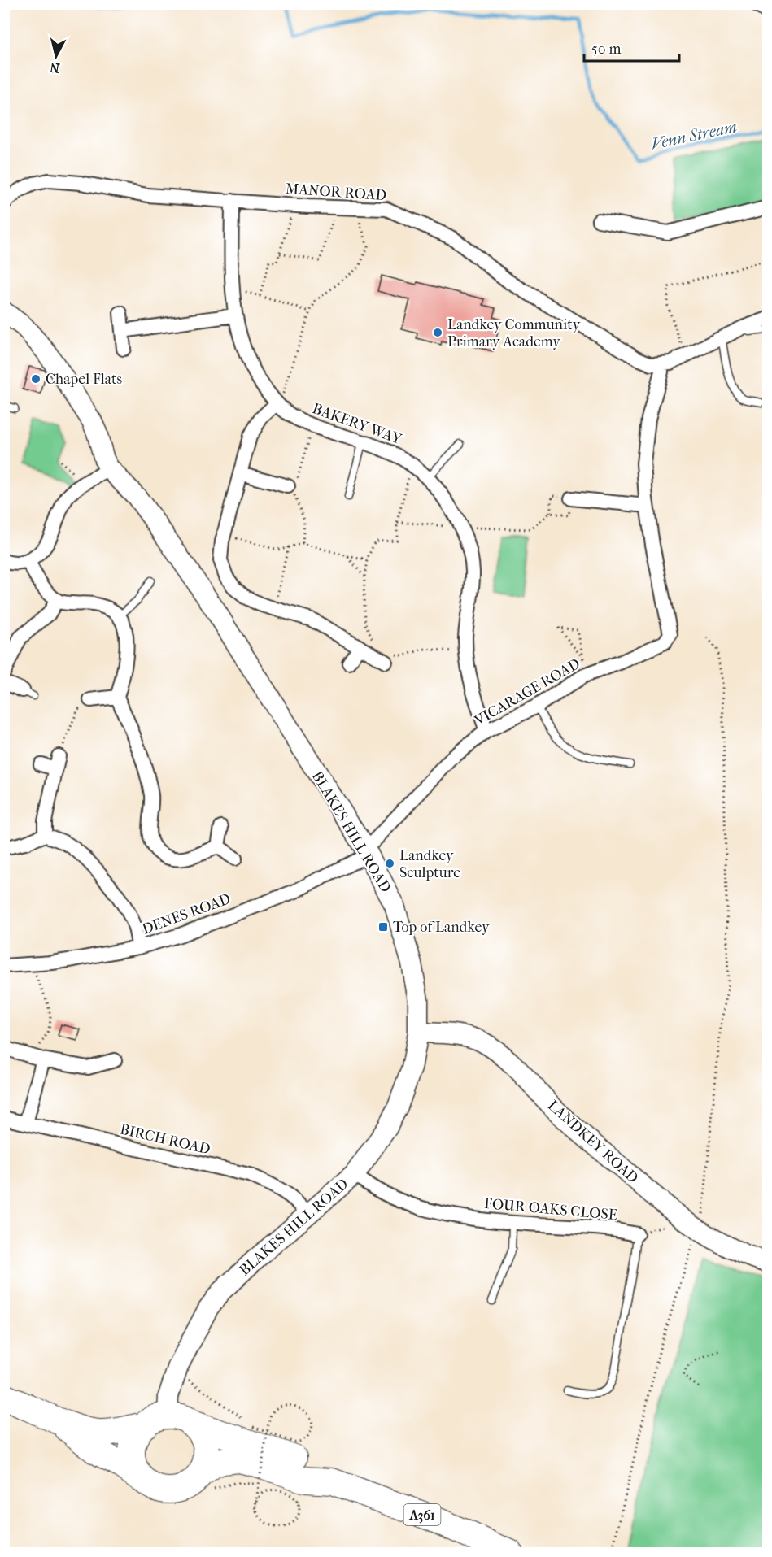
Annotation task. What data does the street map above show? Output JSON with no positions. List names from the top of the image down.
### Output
{
  "streets": {
    "highway": ["A361"],
    "street": [
      "MANOR ROAD",
      "BAKERY WAY",
      "VICARAGE ROAD",
      "BLAKES HILL ROAD",
      "DENES ROAD",
      "BIRCH ROAD",
      "LANDKEY ROAD",
      "FOUR OAKS CLOSE"
    ]
  },
  "crossings": [
    ["MANOR ROAD", "BAKERY WAY"],
    ["MANOR ROAD", "VICARAGE ROAD"],
    ["BAKERY WAY", "VICARAGE ROAD"],
    ["VICARAGE ROAD", "BLAKES HILL ROAD"],
    ["VICARAGE ROAD", "DENES ROAD"],
    ["BLAKES HILL ROAD", "DENES ROAD"],
    ["BLAKES HILL ROAD", "BIRCH ROAD"],
    ["BLAKES HILL ROAD", "LANDKEY ROAD"],
    ["BLAKES HILL ROAD", "FOUR OAKS CLOSE"],
    ["BLAKES HILL ROAD", "A361"]
  ],
  "water": ["Venn Stream"],
  "places": {
    "other": ["Landkey Community Primary Academy", "Chapel Flats", "Landkey Sculpture"],
    "transit": ["Top of Landkey"]
  },
  "scale_bar": "50 m",
  "north": "bottom"
}
